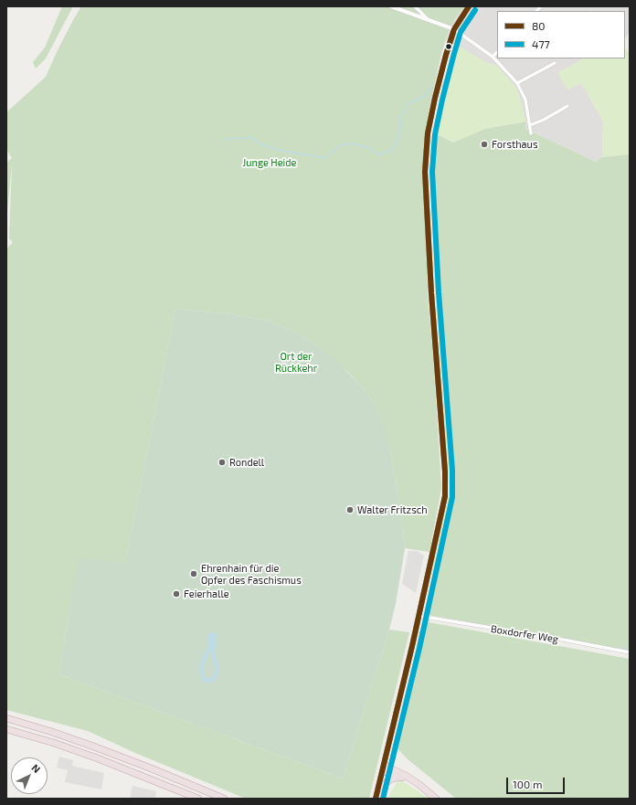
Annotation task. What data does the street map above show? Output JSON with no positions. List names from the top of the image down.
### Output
{
  "streets": {
    "street": ["Boxdorfer Weg"]
  },
  "parks": ["Junge Heide", "Ort der Rückkehr"],
  "places": [
    "Forsthaus",
    "Rondell",
    "Walter Fritzsch",
    "Ehrenhain für die Opfer des Faschismus",
    "Feierhalle"
  ],
  "lines": ["transit line 80", "transit line 477"],
  "legend": ["80", "477"],
  "scale_bar": "100 m",
  "north": "top right"
}
